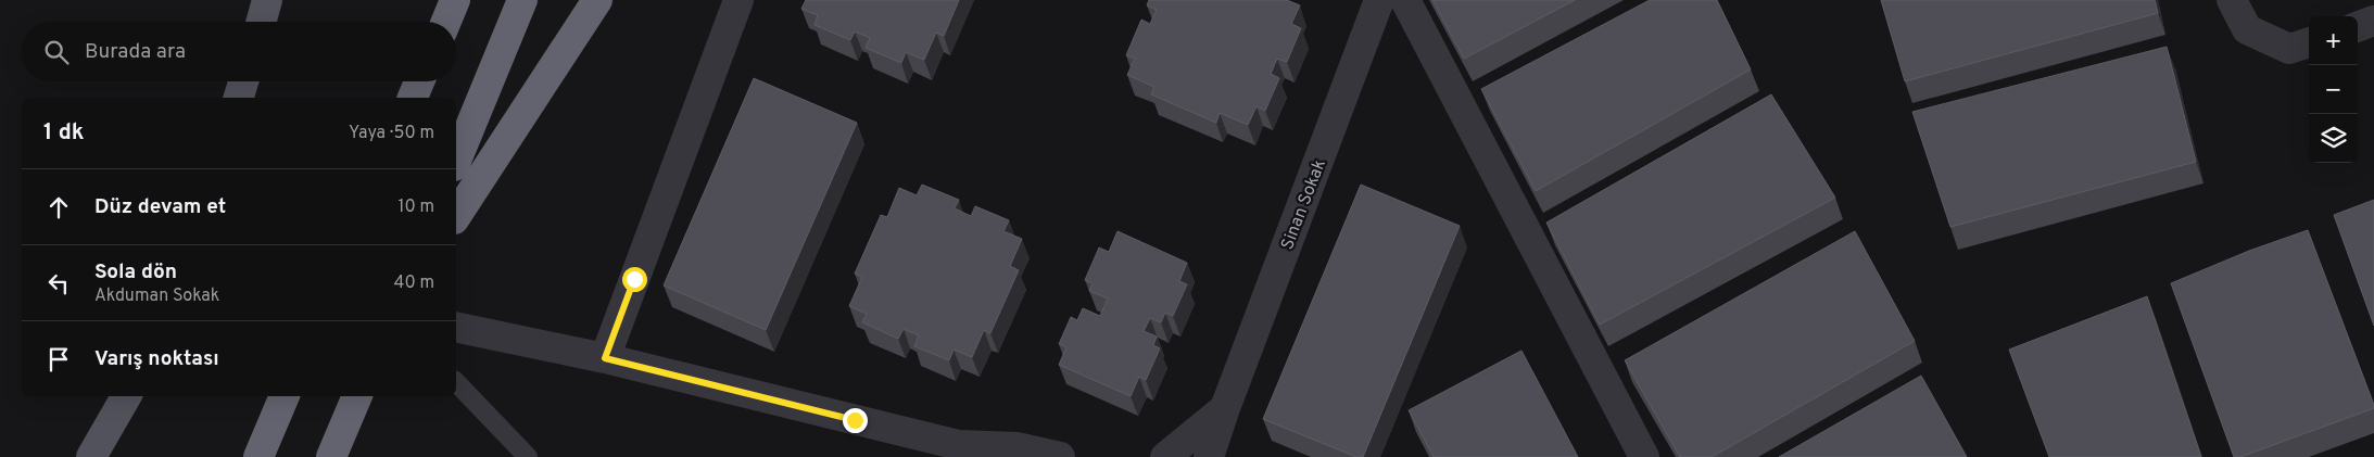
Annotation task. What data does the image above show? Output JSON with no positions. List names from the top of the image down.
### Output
{
  "streets": {
    "street": ["Sinan Sokak"]
  },
  "page": {
    "map_buttons": ["+", "−"],
    "search": "Burada ara",
    "heading": ["1 dk", "Yaya · 50 m"],
    "list": [
      ["Düz devam et", "10 m"],
      ["Sola dön", "Akduman Sokak", "40 m"],
      "Varış noktası"
    ]
  }
}
